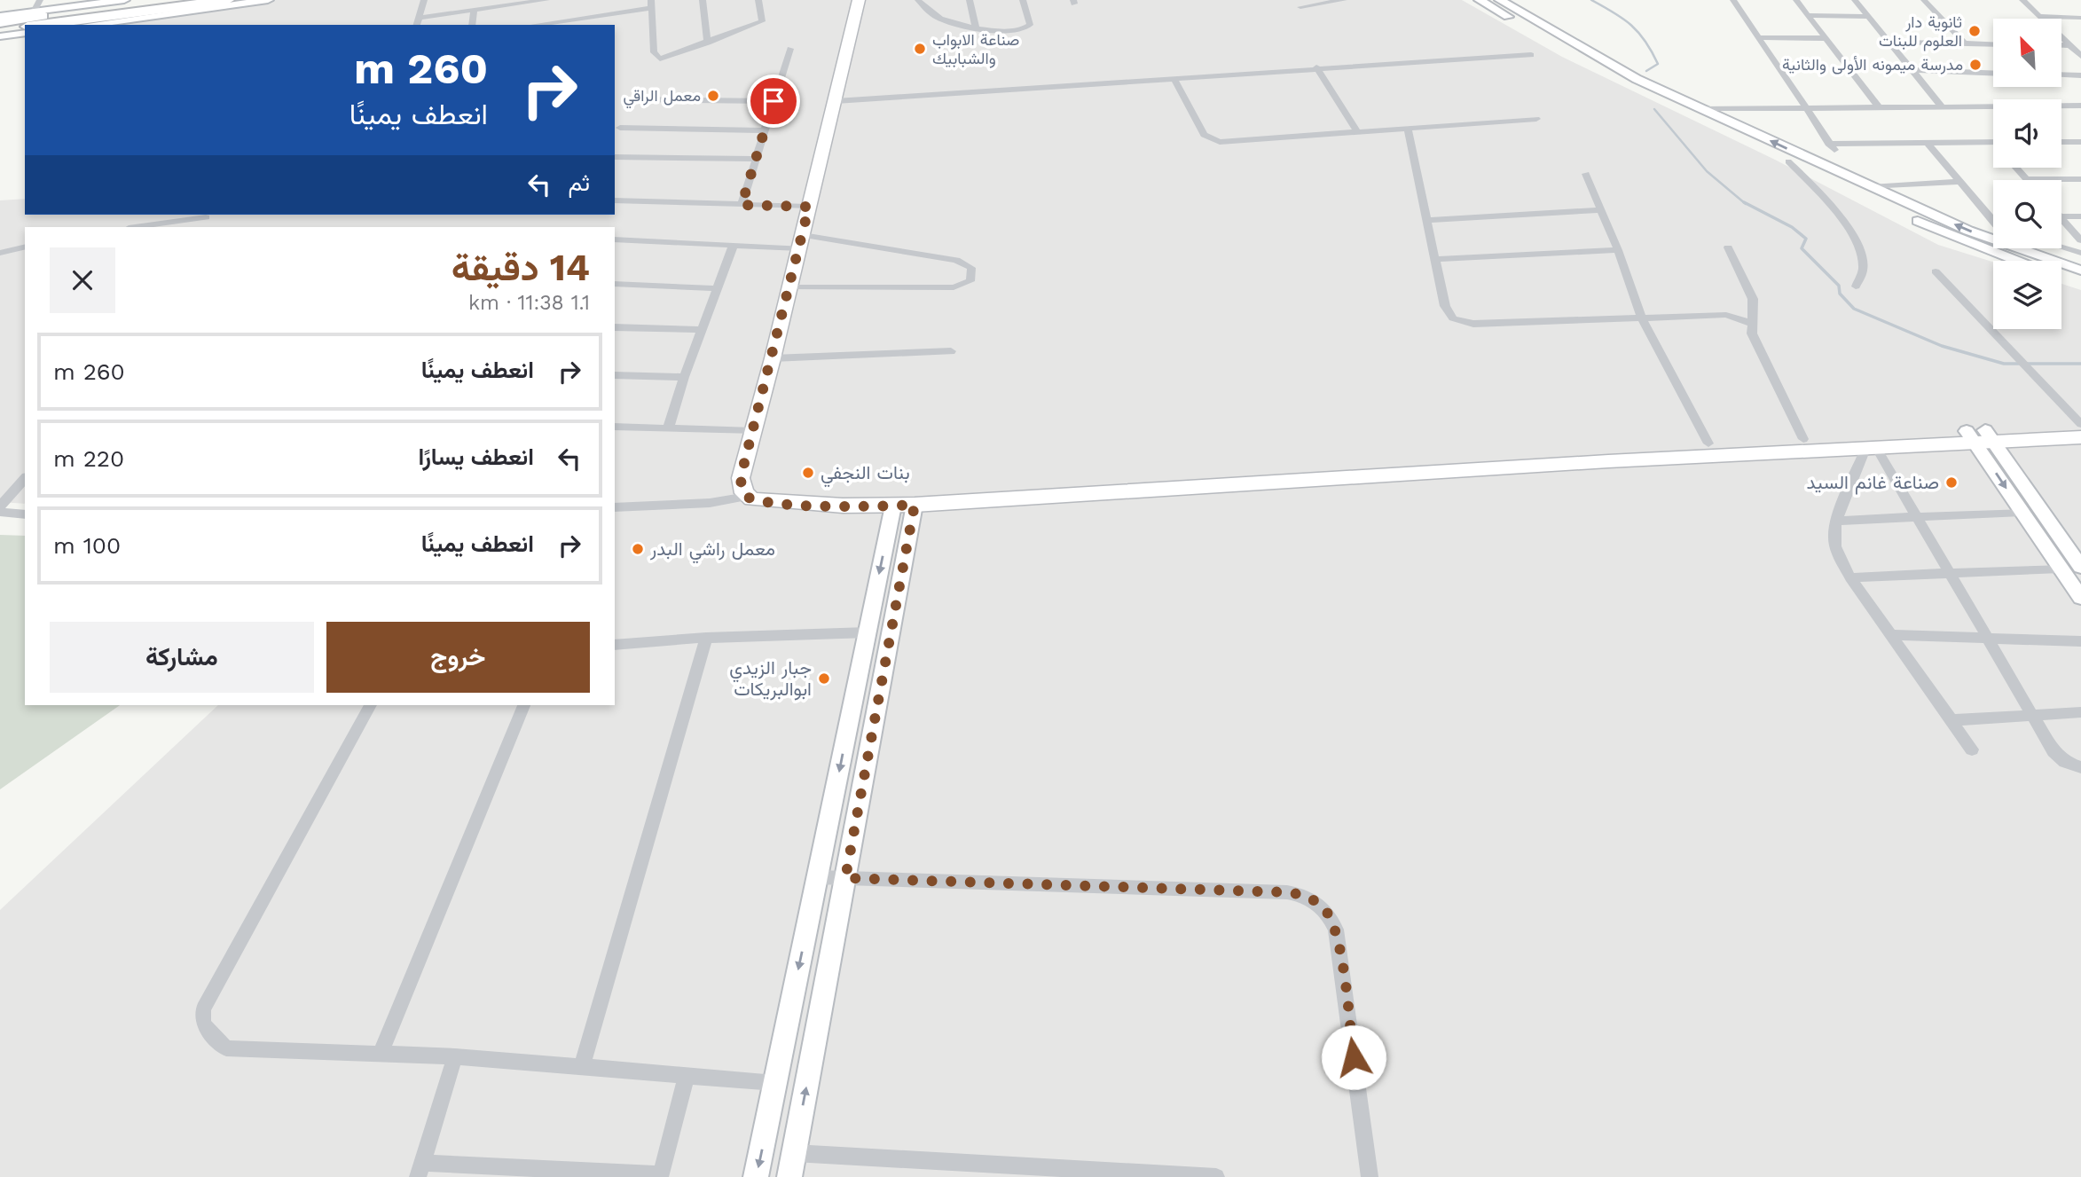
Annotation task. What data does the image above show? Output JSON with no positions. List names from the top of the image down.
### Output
{
  "places": [
    "ثانوية دار العلوم للبنات",
    "صناعة الابواب والشبابيك",
    "مدرسة ميمونه الأولى والثانية",
    "معمل الراقي",
    "بنات النجفي",
    "صناعة غانم السيد",
    "معمل راشي البدر",
    "جبار الزيدي ابوالبريكات"
  ],
  "north": "top left",
  "page": {
    "turn": ["260 m", "انعطف يمينًا"],
    "then": "ثم",
    "heading": ["14 دقيقة", "1.1 km · 11:38"],
    "list": [
      {
        "name": "انعطف يمينًا",
        "value": "260 m"
      },
      {
        "name": "انعطف يسارًا",
        "value": "220 m"
      },
      {
        "name": "انعطف يمينًا",
        "value": "100 m"
      }
    ],
    "buttons": ["خروج", "مشاركة"]
  }
}
